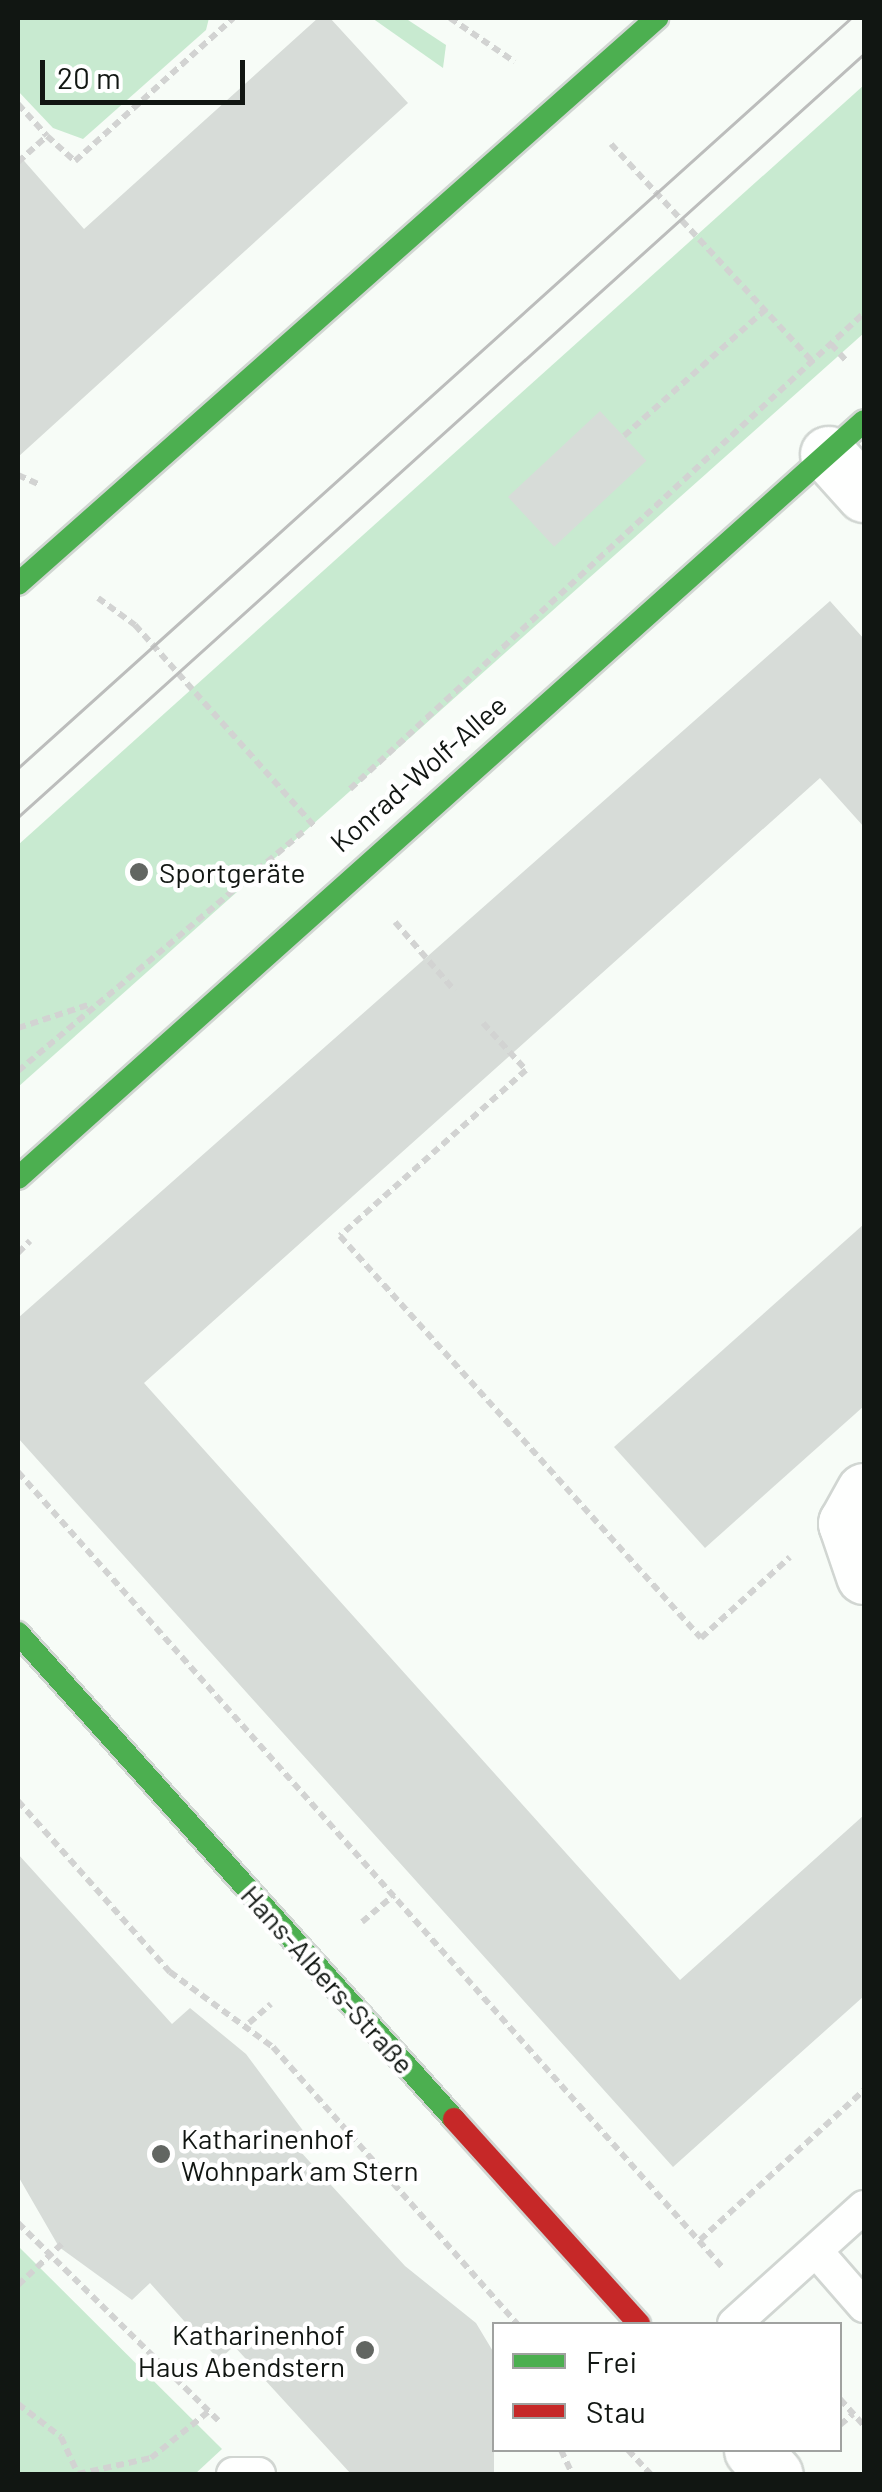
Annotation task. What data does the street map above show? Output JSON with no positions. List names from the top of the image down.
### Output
{
  "streets": {
    "street": ["Konrad-Wolf-Allee", "Hans-Albers-Straße"]
  },
  "places": ["Sportgeräte", "Katharinenhof Wohnpark am Stern", "Katharinenhof Haus Abendstern"],
  "legend": ["Frei", "Stau"],
  "scale_bar": "20 m"
}
